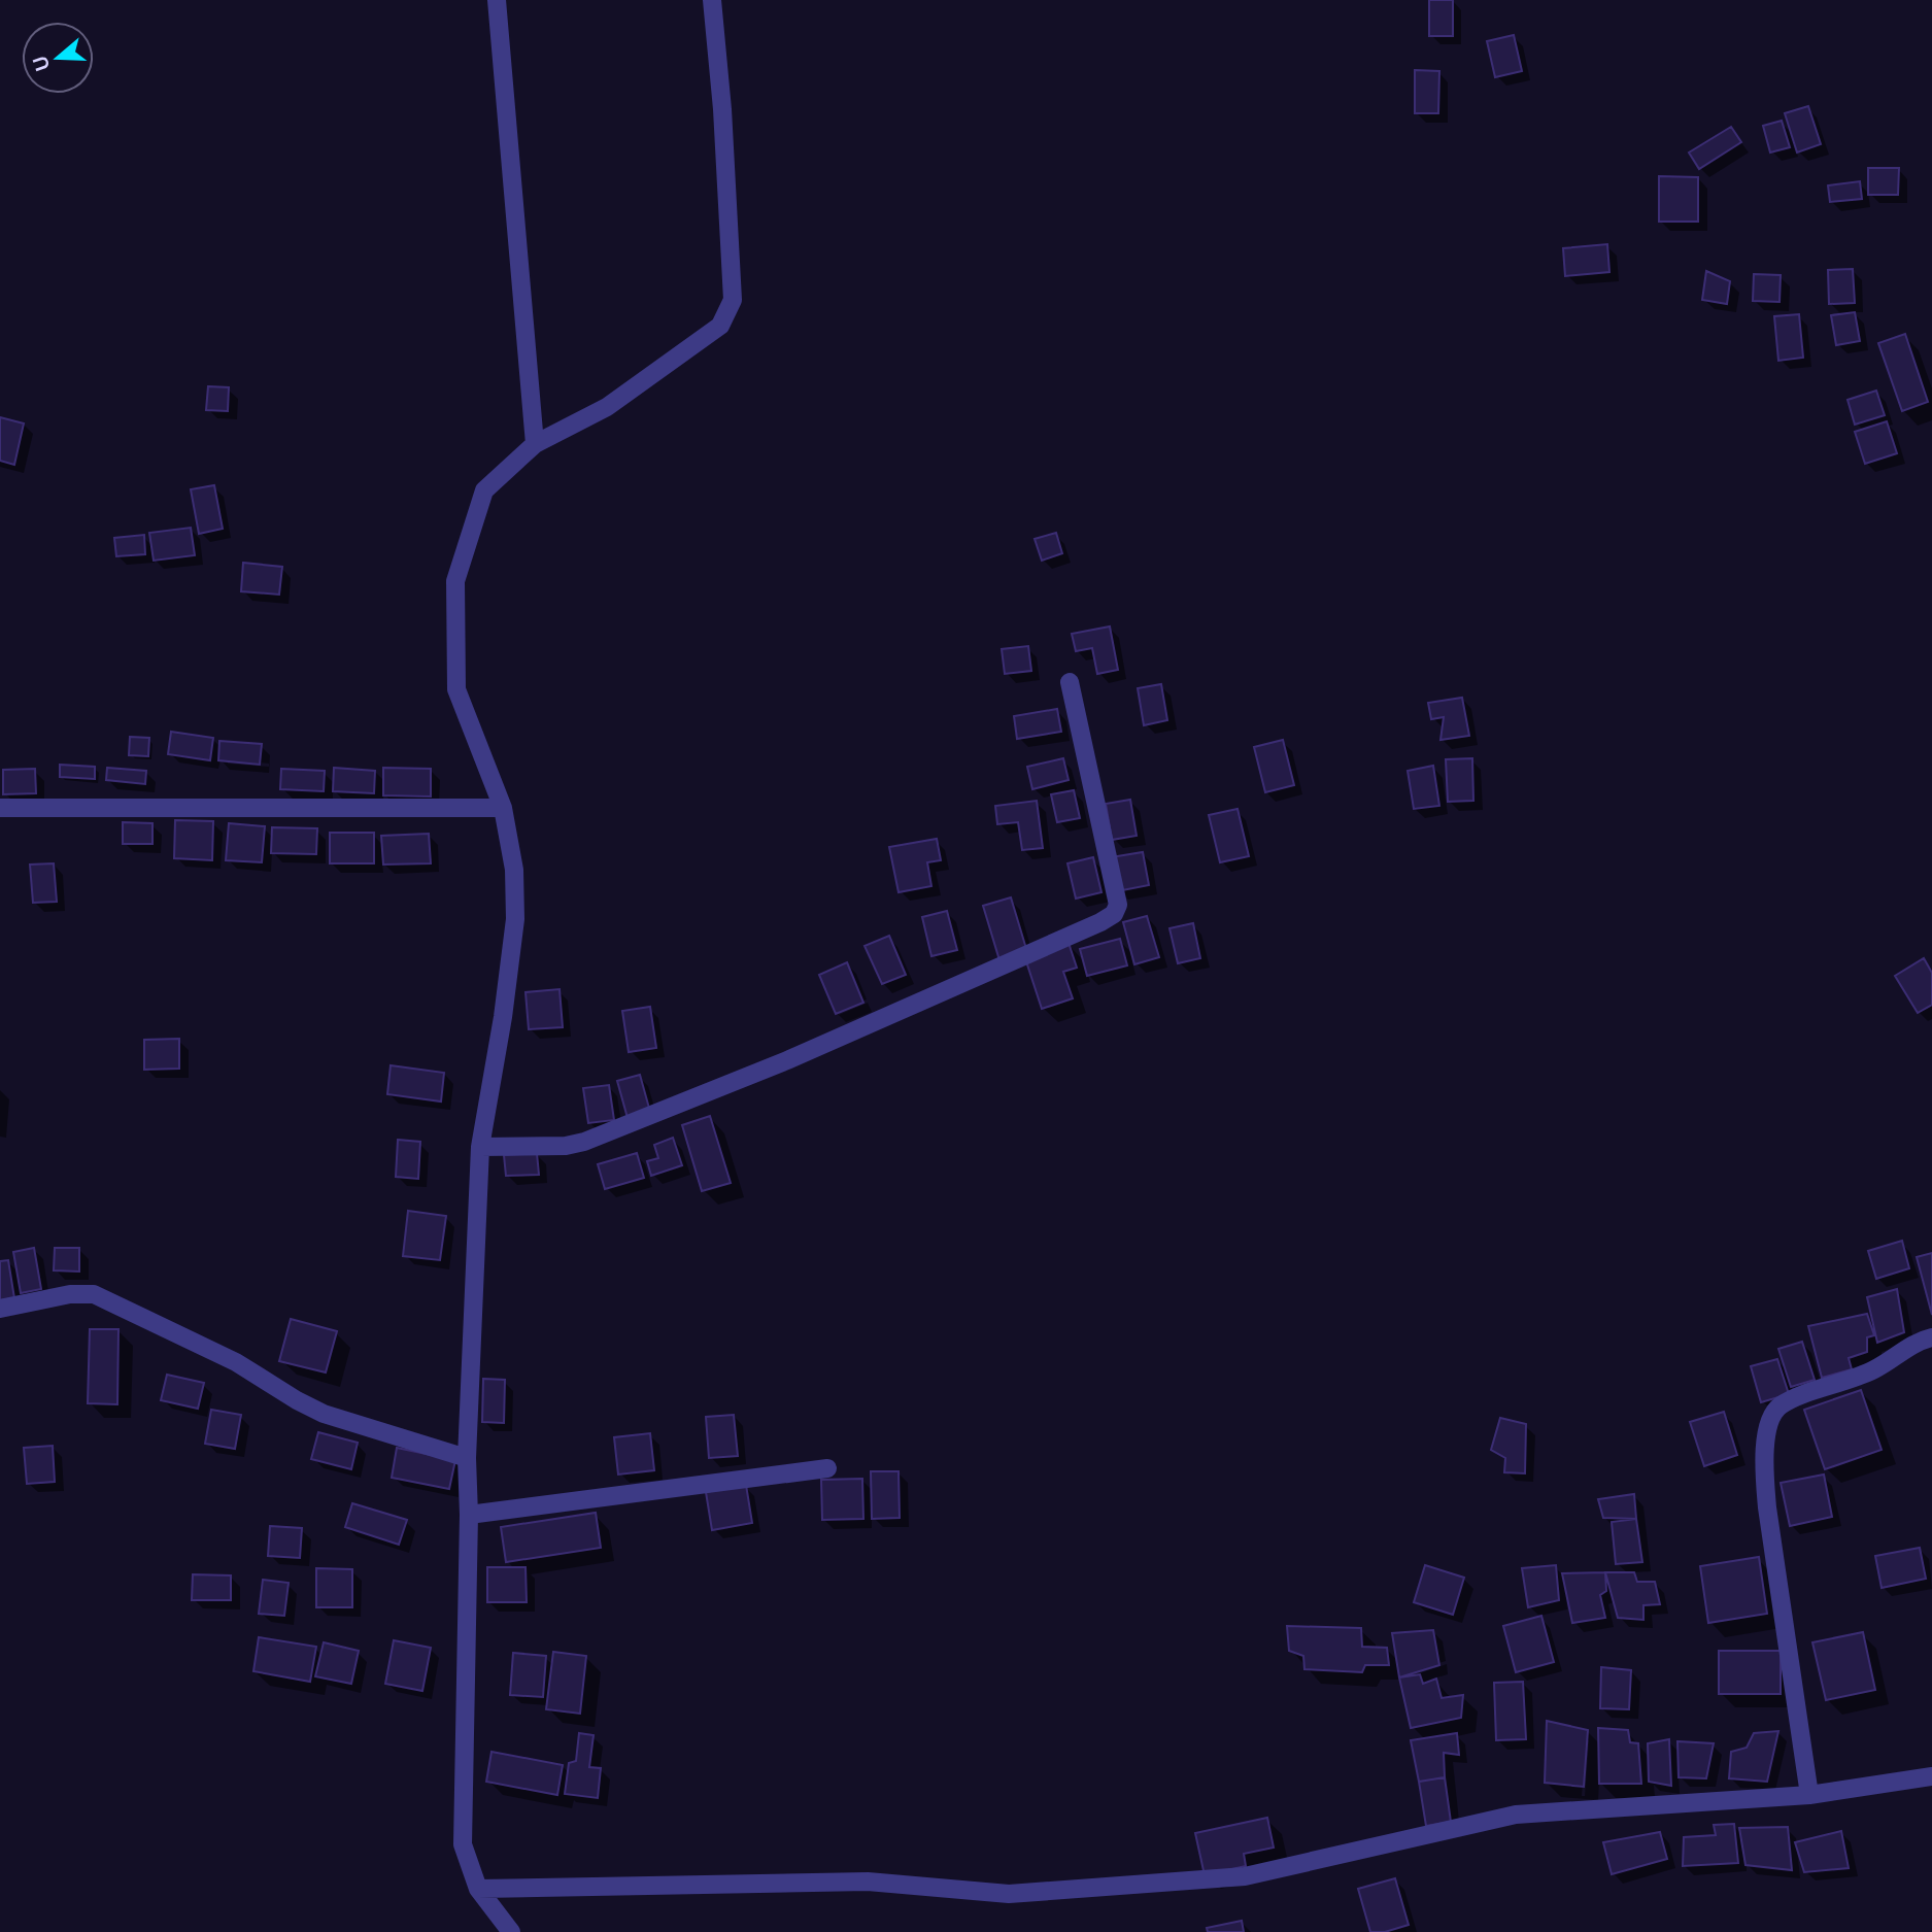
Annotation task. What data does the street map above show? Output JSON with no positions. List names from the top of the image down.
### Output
{
  "north": "left"
}
